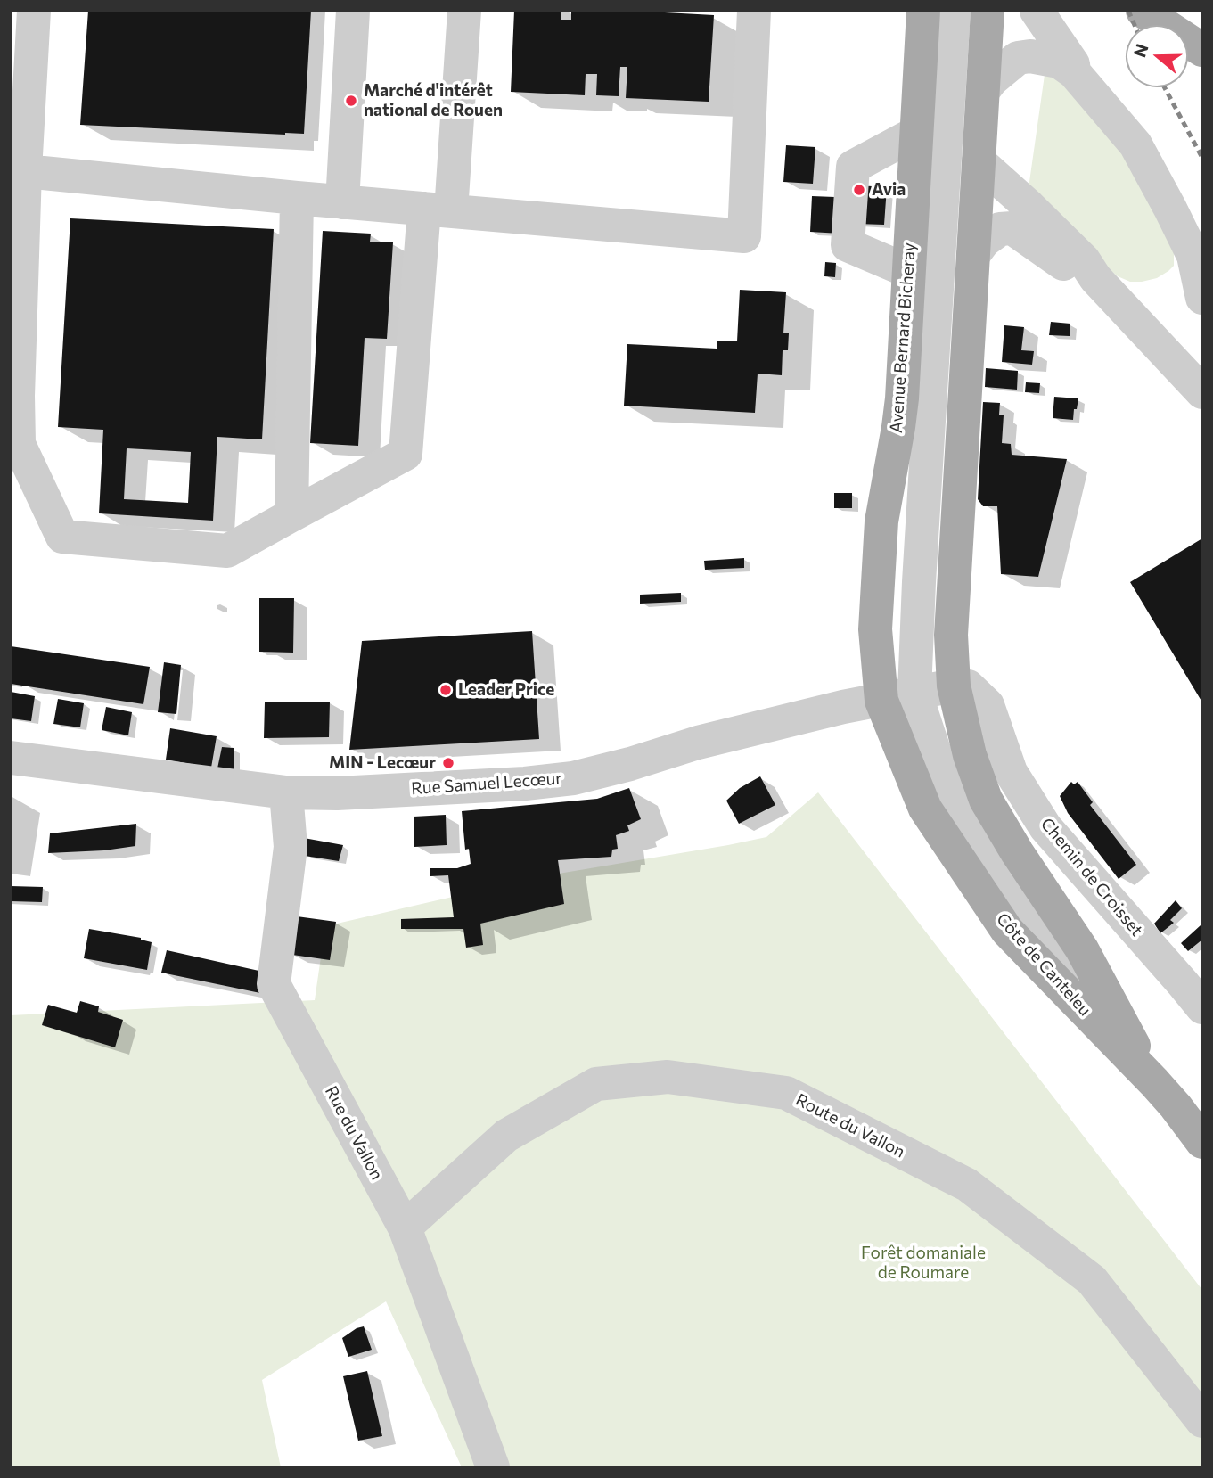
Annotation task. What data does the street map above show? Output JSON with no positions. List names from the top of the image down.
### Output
{
  "streets": {
    "main road": ["Avenue Bernard Bicheray", "Côte de Canteleu"],
    "street": [
      "Rue Samuel Lecœur",
      "Chemin de Croisset",
      "Route du Vallon",
      "Rue du Vallon"
    ]
  },
  "crossings": [
    ["Avenue Bernard Bicheray", "Rue Samuel Lecœur"],
    ["Avenue Bernard Bicheray", "Côte de Canteleu"],
    ["Rue Samuel Lecœur", "Chemin de Croisset"],
    ["Rue Samuel Lecœur", "Côte de Canteleu"],
    ["Rue Samuel Lecœur", "Rue du Vallon"],
    ["Chemin de Croisset", "Côte de Canteleu"],
    ["Route du Vallon", "Rue du Vallon"]
  ],
  "parks": ["Forêt domaniale de Roumare"],
  "places": [
    "Marché d'intérêt national de Rouen",
    "Avia",
    "Leader Price",
    "MIN - Lecœur"
  ],
  "north": "left"
}
